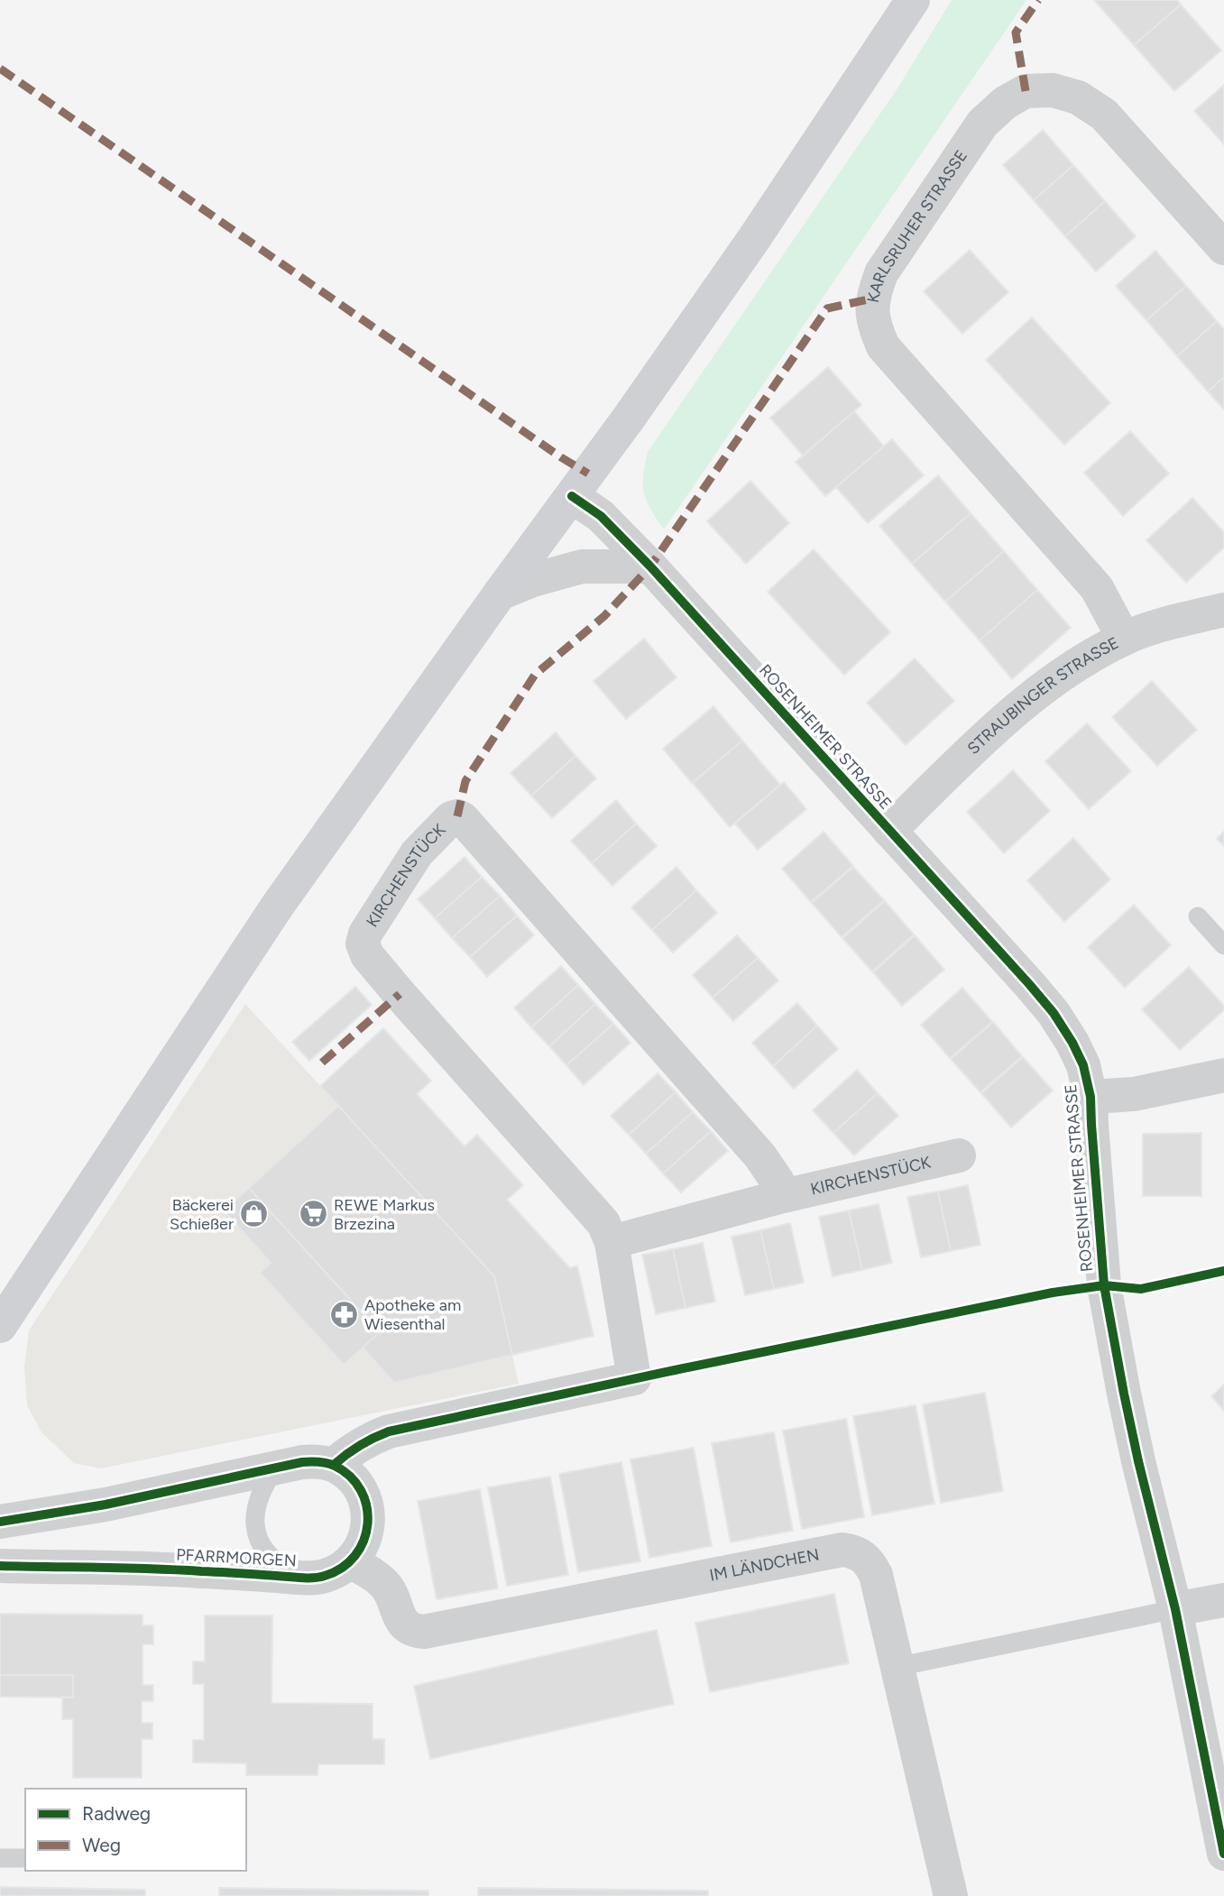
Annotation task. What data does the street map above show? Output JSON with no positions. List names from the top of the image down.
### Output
{
  "streets": {
    "street": [
      "KARLSRUHER STRASSE",
      "STRAUBINGER STRASSE",
      "ROSENHEIMER STRASSE",
      "KIRCHENSTÜCK",
      "PFARRMORGEN",
      "IM LÄNDCHEN"
    ]
  },
  "crossings": [
    ["KARLSRUHER STRASSE", "STRAUBINGER STRASSE"],
    ["STRAUBINGER STRASSE", "ROSENHEIMER STRASSE"],
    ["KIRCHENSTÜCK", "PFARRMORGEN"],
    ["KIRCHENSTÜCK", "IM LÄNDCHEN"],
    ["PFARRMORGEN", "IM LÄNDCHEN"]
  ],
  "places": {
    "shop": ["Bäckerei Schießer"],
    "supermarket": ["REWE Markus Brzezina"],
    "pharmacy": ["Apotheke am Wiesenthal"]
  },
  "legend": ["Radweg", "Weg"]
}
